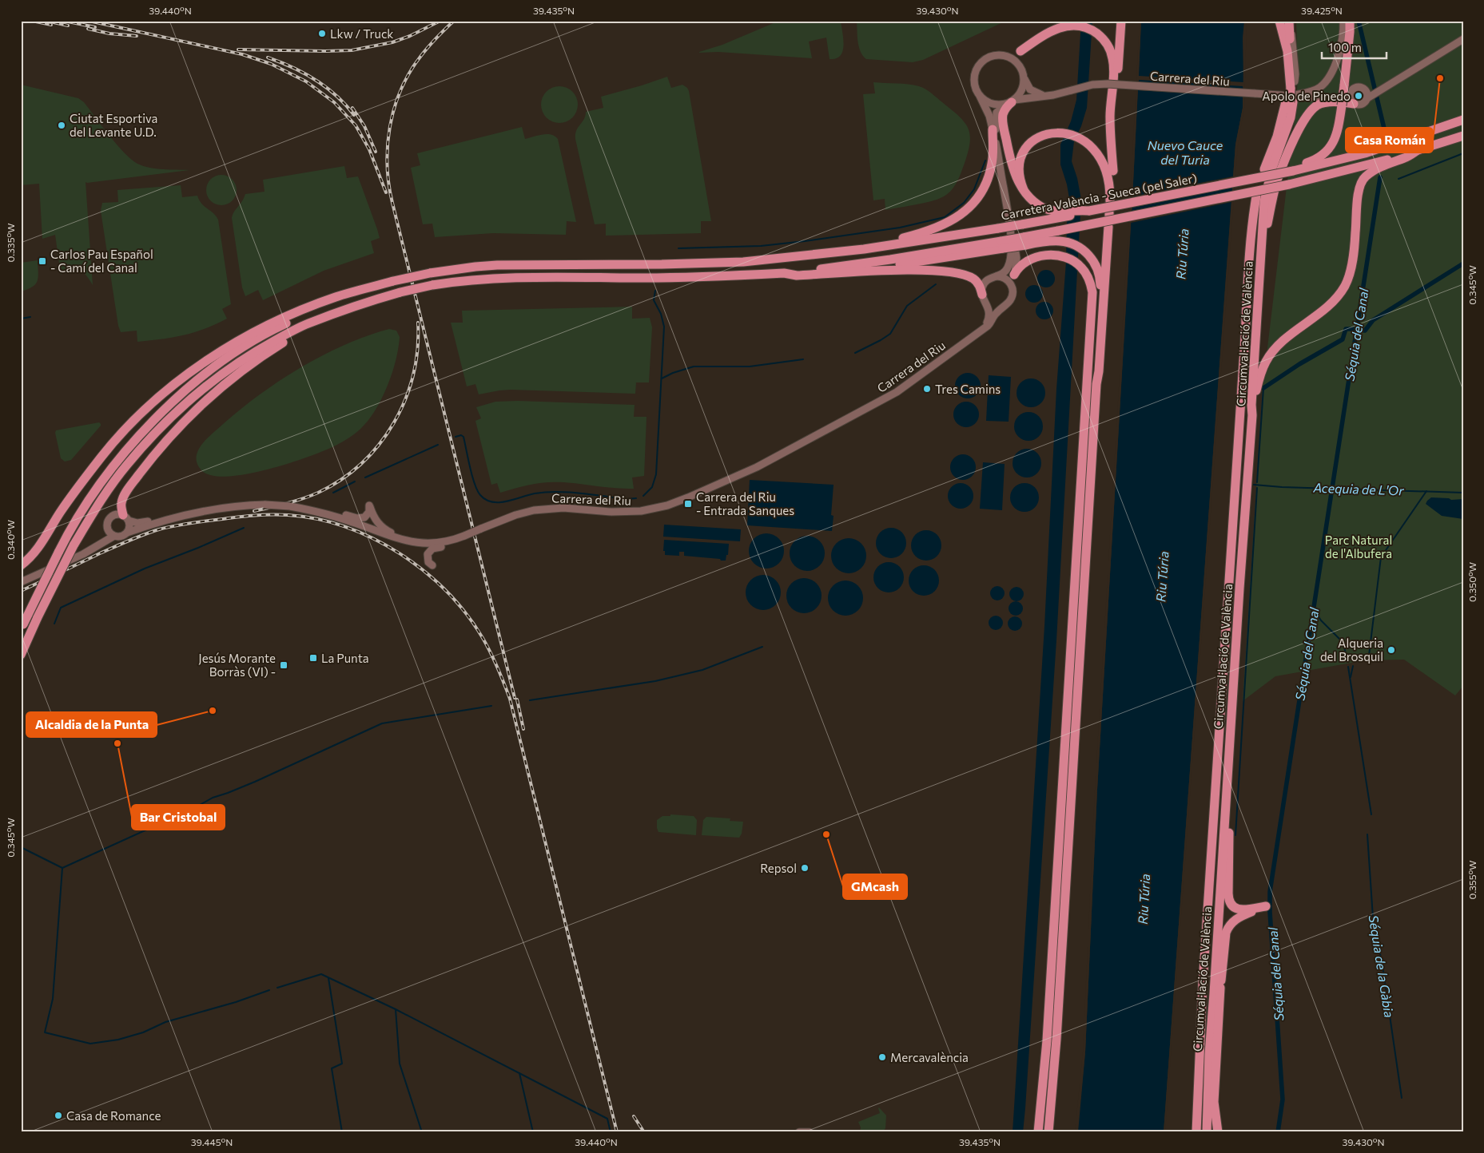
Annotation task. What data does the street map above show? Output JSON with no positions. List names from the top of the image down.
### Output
{
  "streets": {
    "highway": ["Carretera València - Sueca (pel Saler)", "Circumval·lació de València"],
    "street": ["Carrera del Riu"]
  },
  "crossings": [
    ["Carrera del Riu", "Circumval·lació de València"]
  ],
  "water": [
    "Nuevo Cauce del Turia",
    "Riu Túria",
    "Séquia del Canal",
    "Acequia de L'Or",
    "Séquia de la Gàbia"
  ],
  "parks": ["Parc Natural de l'Albufera"],
  "places": {
    "other": [
      "Lkw / Truck",
      "Casa Román",
      "Apolo de Pinedo",
      "Ciutat Esportiva del Levante U.D.",
      "Tres Camins",
      "Alqueria del Brosquil",
      "Alcaldia de la Punta",
      "Bar Cristobal",
      "GMcash",
      "Repsol",
      "Mercavalència",
      "Casa de Romance"
    ],
    "transit": [
      "Carlos Pau Español - Camí del Canal",
      "Carrera del Riu - Entrada Sanques",
      "La Punta",
      "Jesús Morante Borràs (VI) -"
    ]
  },
  "scale_bar": "100 m",
  "coordinates": [
    "39.440°N",
    "39.435°N",
    "39.430°N",
    "39.425°N",
    "0.335°W",
    "0.345°W",
    "0.340°W",
    "0.350°W",
    "0.355°W",
    "39.445°N"
  ]
}
